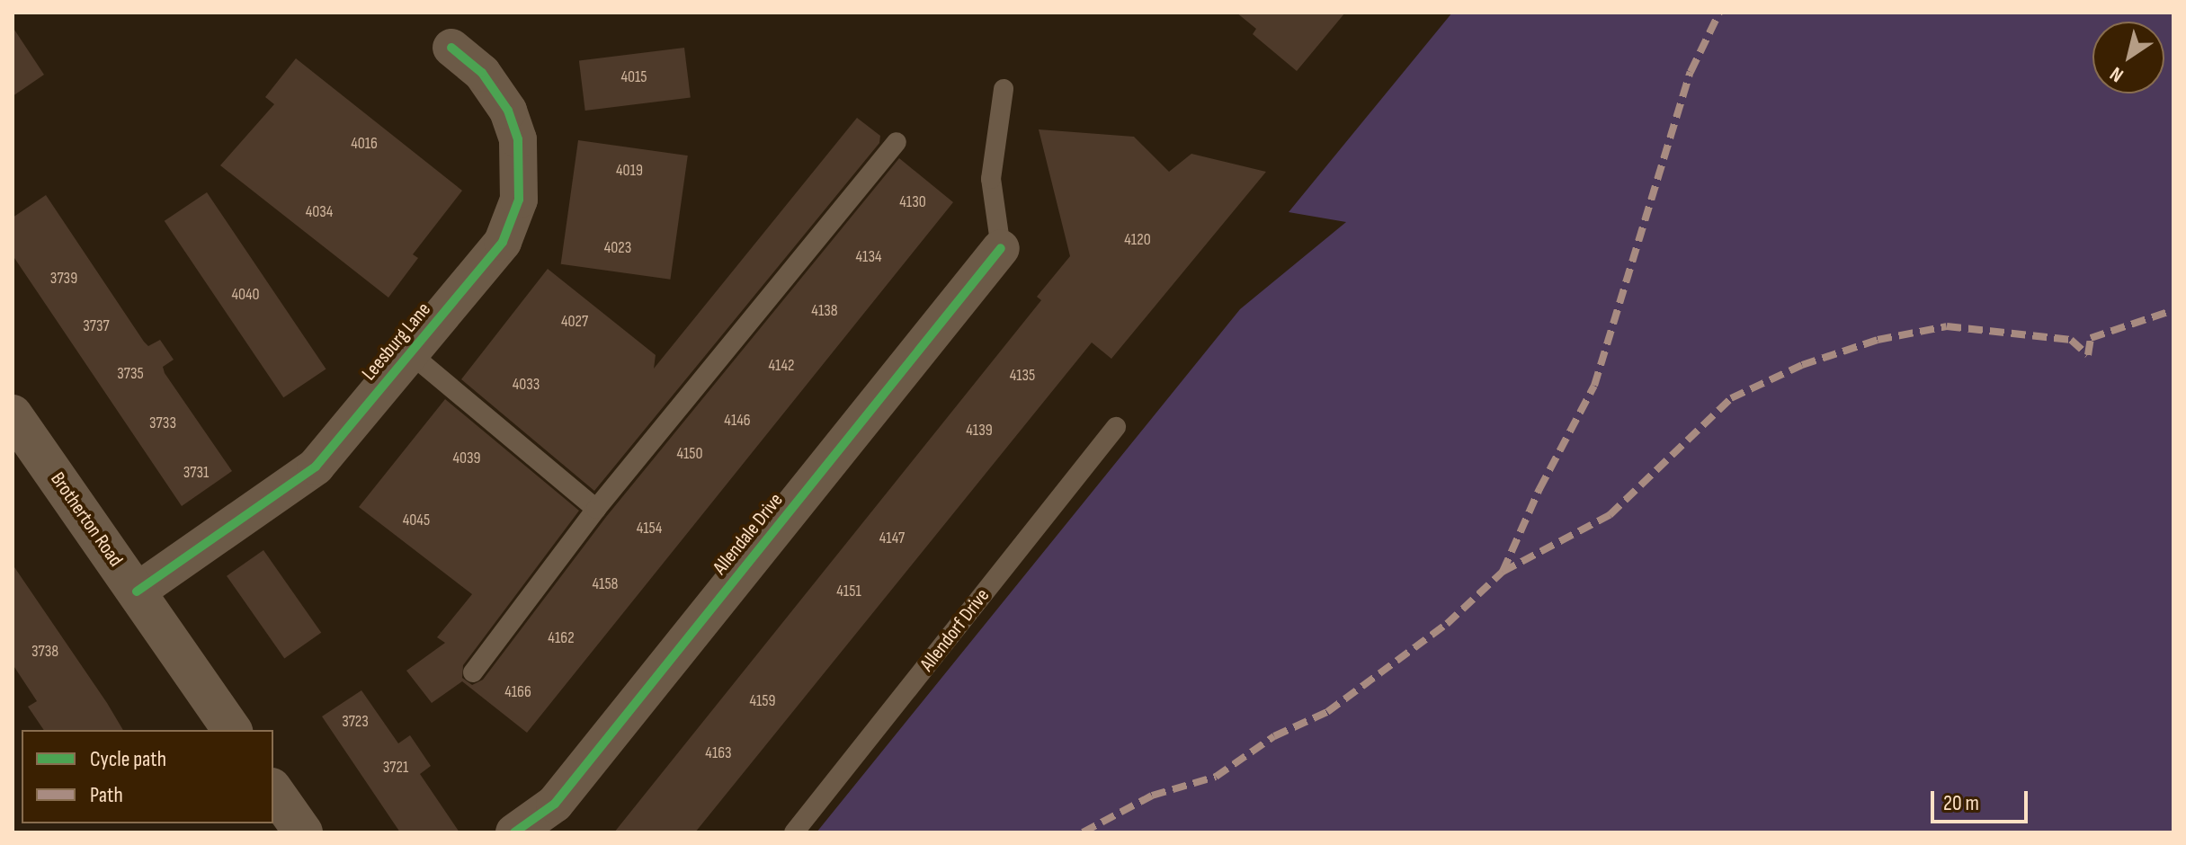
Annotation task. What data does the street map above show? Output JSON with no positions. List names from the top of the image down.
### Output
{
  "streets": {
    "street": ["Leesburg Lane", "Brotherton Road", "Allendale Drive"],
    "lane": ["Allendorf Drive"]
  },
  "crossings": [
    ["Leesburg Lane", "Brotherton Road"]
  ],
  "house_numbers": [
    "4015",
    "4016",
    "4019",
    "4130",
    "4034",
    "4120",
    "4023",
    "4134",
    "3739",
    "4040",
    "4138",
    "4027",
    "3737",
    "4142",
    "3735",
    "4135",
    "4033",
    "4146",
    "3733",
    "4139",
    "4150",
    "4039",
    "3731",
    "4045",
    "4154",
    "4147",
    "4158",
    "4151",
    "4162",
    "3738",
    "4166",
    "4159",
    "3723",
    "4163",
    "3721"
  ],
  "legend": ["Cycle path", "Path"],
  "scale_bar": "20 m",
  "north": "bottom left"
}
